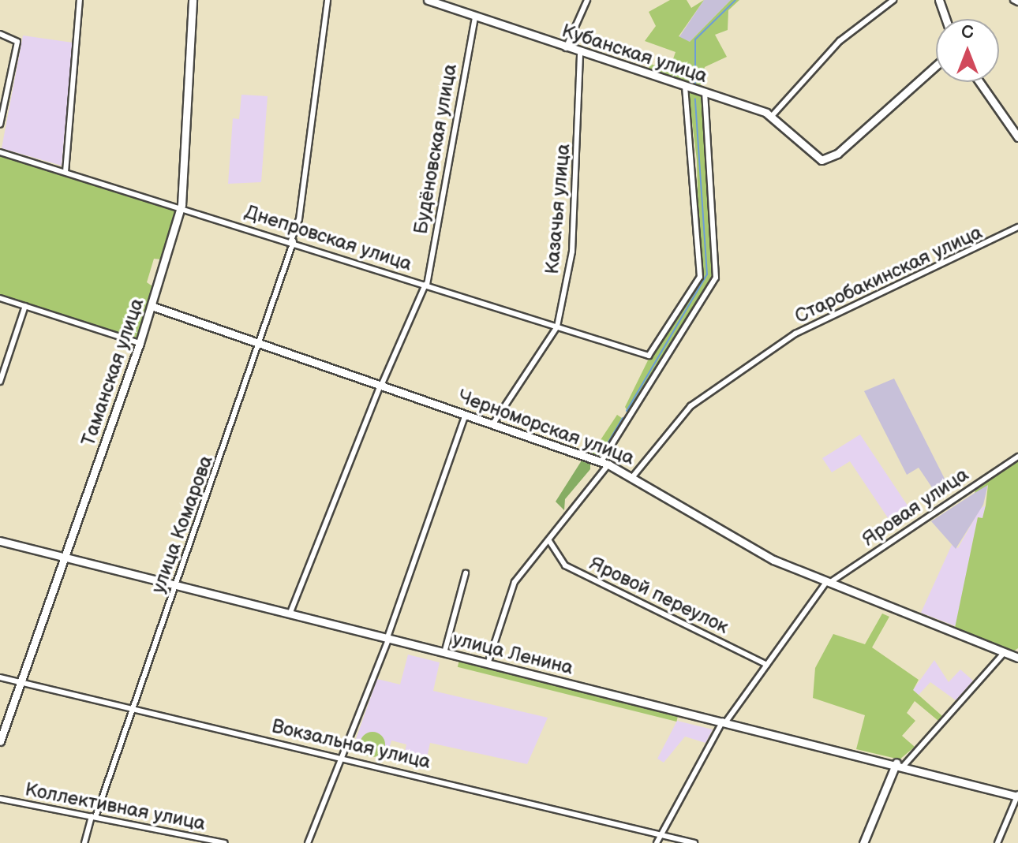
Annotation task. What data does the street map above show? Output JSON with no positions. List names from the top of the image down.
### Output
{
  "streets": {
    "street": [
      "Кубанская улица",
      "Будёновская улица",
      "Казачья улица",
      "Днепровская улица",
      "Старобакинская улица",
      "Таманская улица",
      "Черноморская улица",
      "Яровая улица",
      "улица Комарова",
      "Яровой переулок",
      "улица Ленина",
      "Вокзальная улица",
      "Коллективная улица"
    ]
  },
  "crossings": [
    ["Кубанская улица", "Будёновская улица"],
    ["Кубанская улица", "Казачья улица"],
    ["Кубанская улица", "Днепровская улица"],
    ["Будёновская улица", "Днепровская улица"],
    ["Будёновская улица", "Черноморская улица"],
    ["Будёновская улица", "улица Ленина"],
    ["Казачья улица", "Днепровская улица"],
    ["Казачья улица", "Черноморская улица"],
    ["Днепровская улица", "Таманская улица"],
    ["Днепровская улица", "улица Комарова"],
    ["Старобакинская улица", "Черноморская улица"],
    ["Таманская улица", "Черноморская улица"],
    ["Таманская улица", "улица Ленина"],
    ["Таманская улица", "Вокзальная улица"],
    ["Черноморская улица", "Яровая улица"],
    ["Черноморская улица", "улица Комарова"],
    ["Яровая улица", "Яровой переулок"],
    ["Яровая улица", "улица Ленина"],
    ["Яровая улица", "Вокзальная улица"],
    ["улица Комарова", "улица Ленина"],
    ["улица Комарова", "Вокзальная улица"],
    ["улица Комарова", "Коллективная улица"]
  ],
  "north": "top"
}
